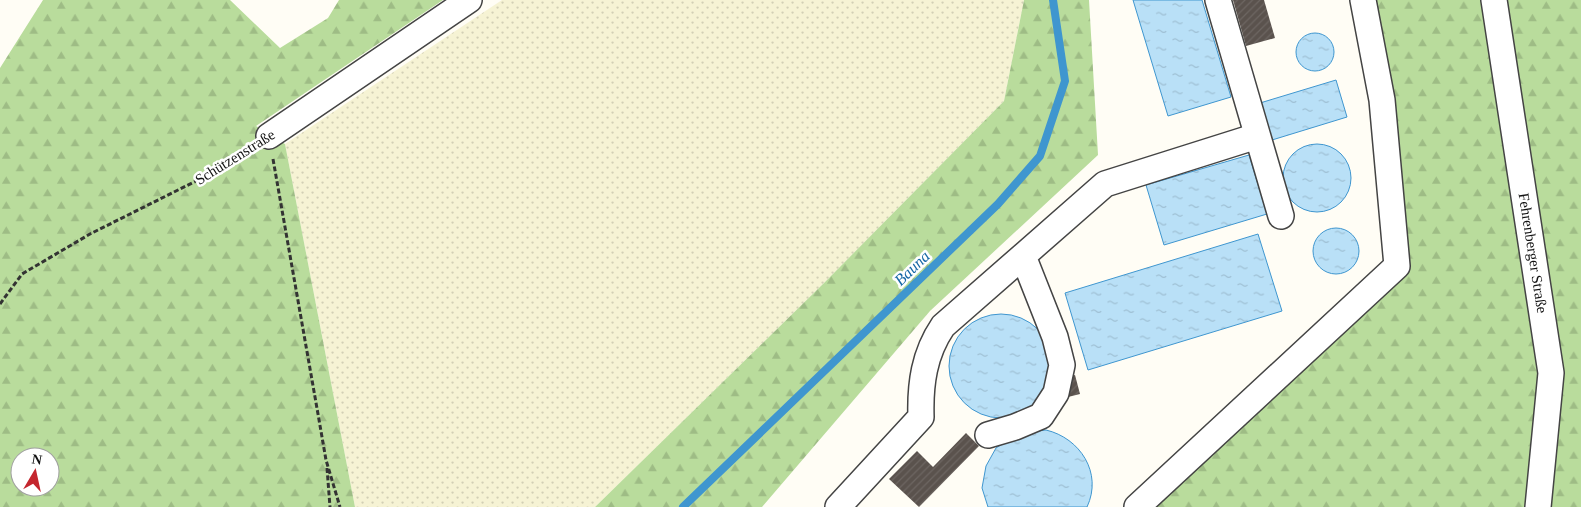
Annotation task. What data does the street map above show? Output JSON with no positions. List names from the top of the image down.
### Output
{
  "streets": {
    "street": ["Schützenstraße", "Fehrenberger Straße"]
  },
  "water": ["Bauna"],
  "north": "top"
}
